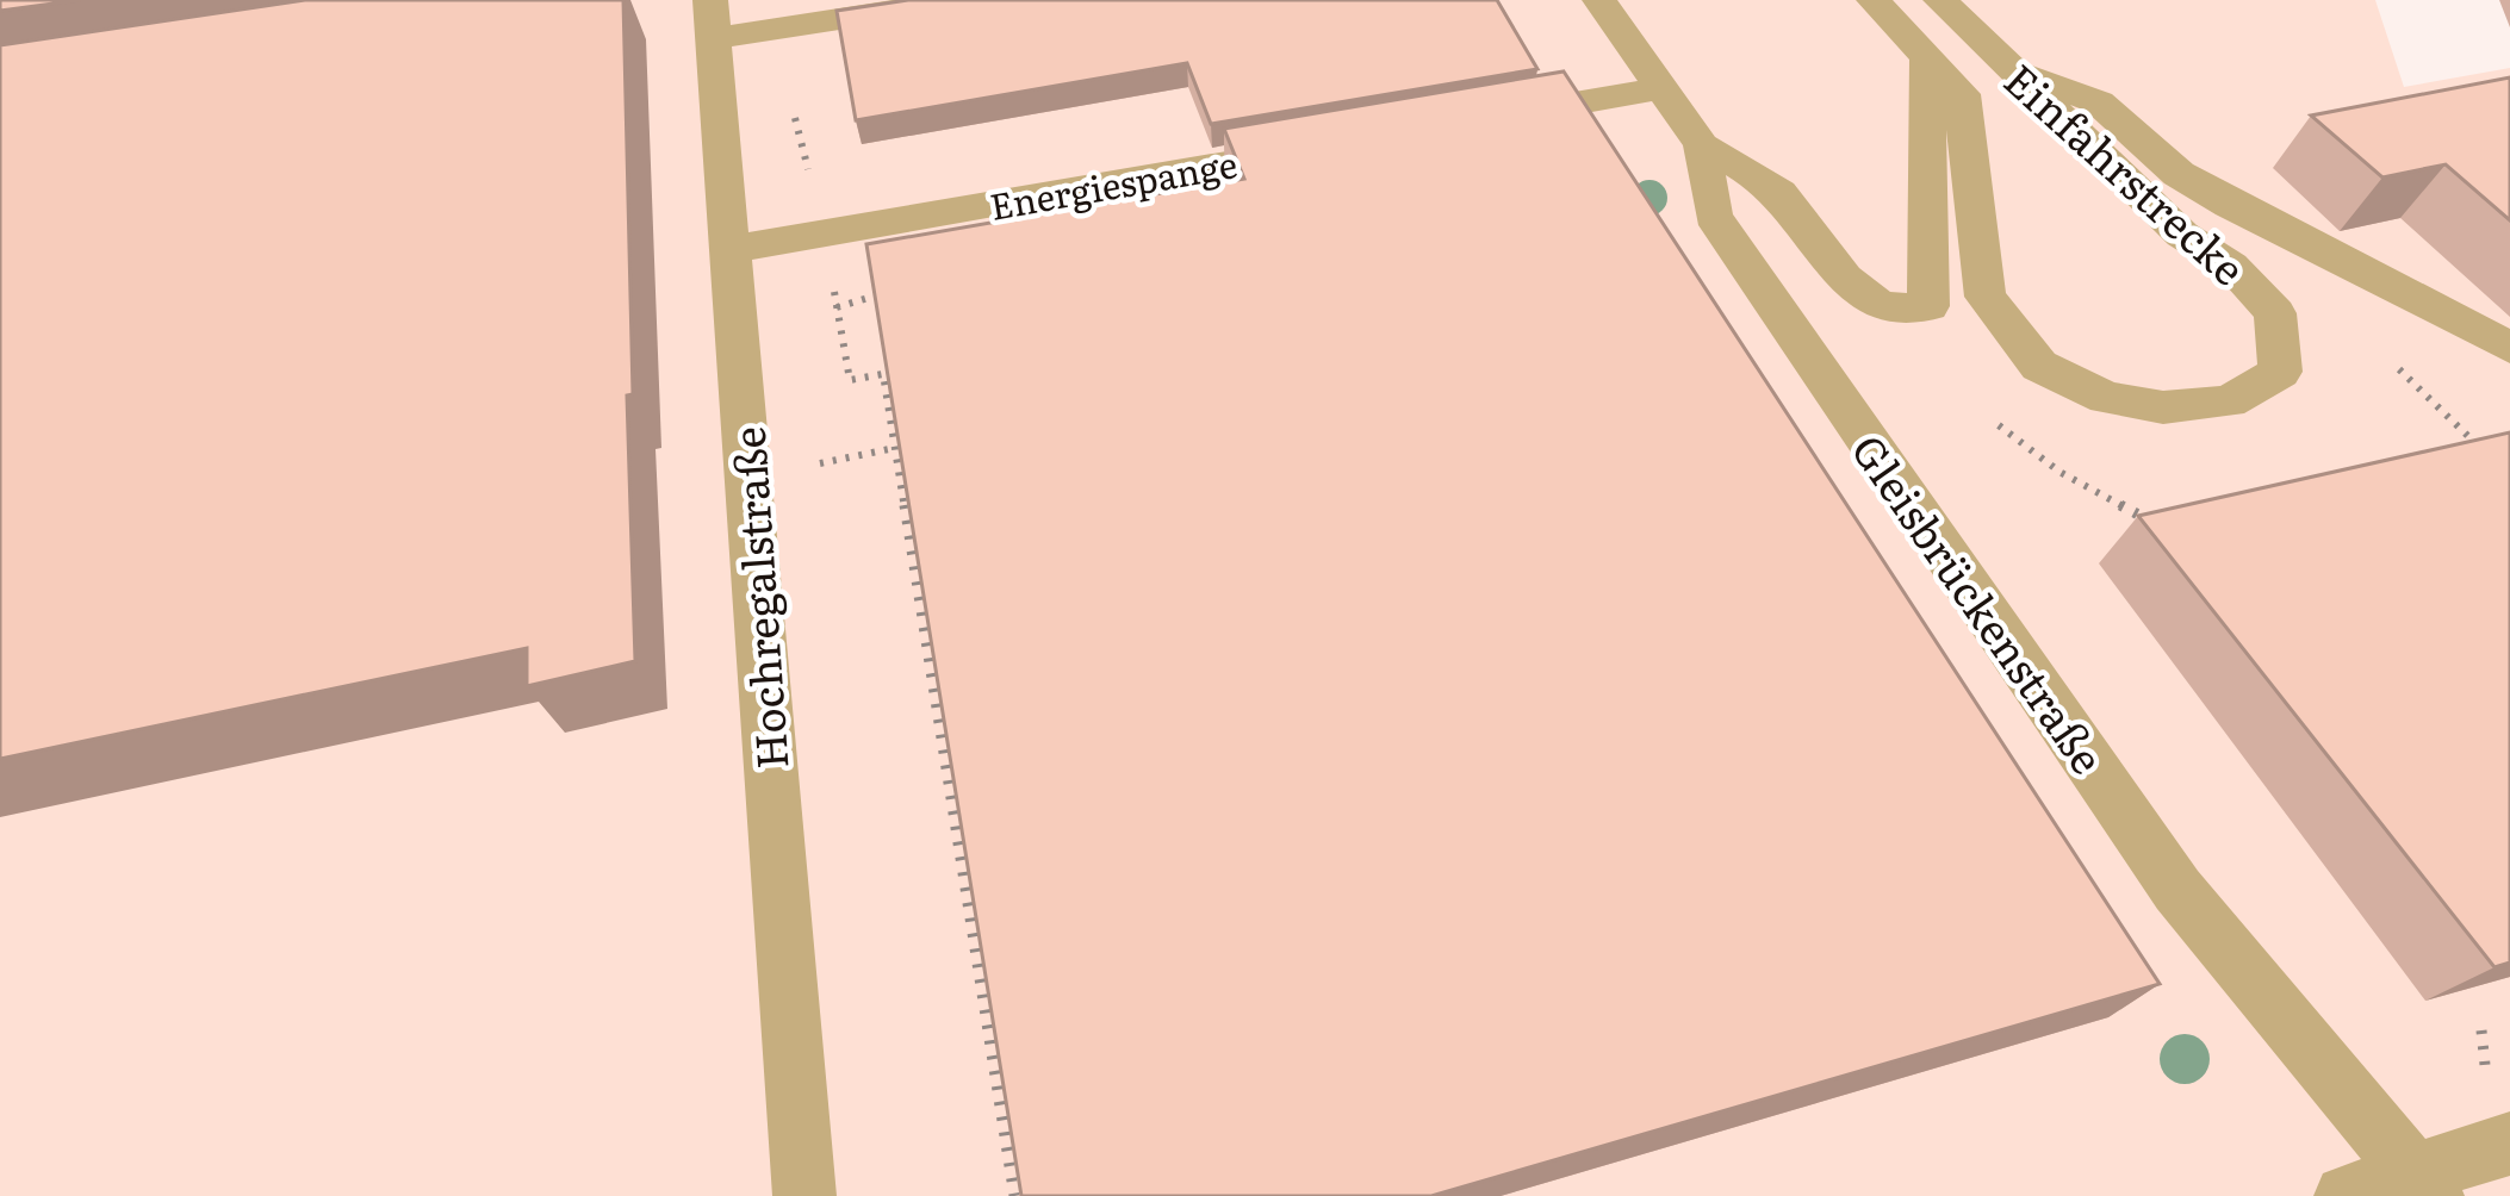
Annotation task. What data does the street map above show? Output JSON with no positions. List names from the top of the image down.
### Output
{
  "streets": {
    "lane": [
      "Einfahrstrecke",
      "Energiespange",
      "Hochregalstraße",
      "Gleisbrückenstraße"
    ]
  },
  "crossings": [
    ["Energiespange", "Hochregalstraße"]
  ]
}
